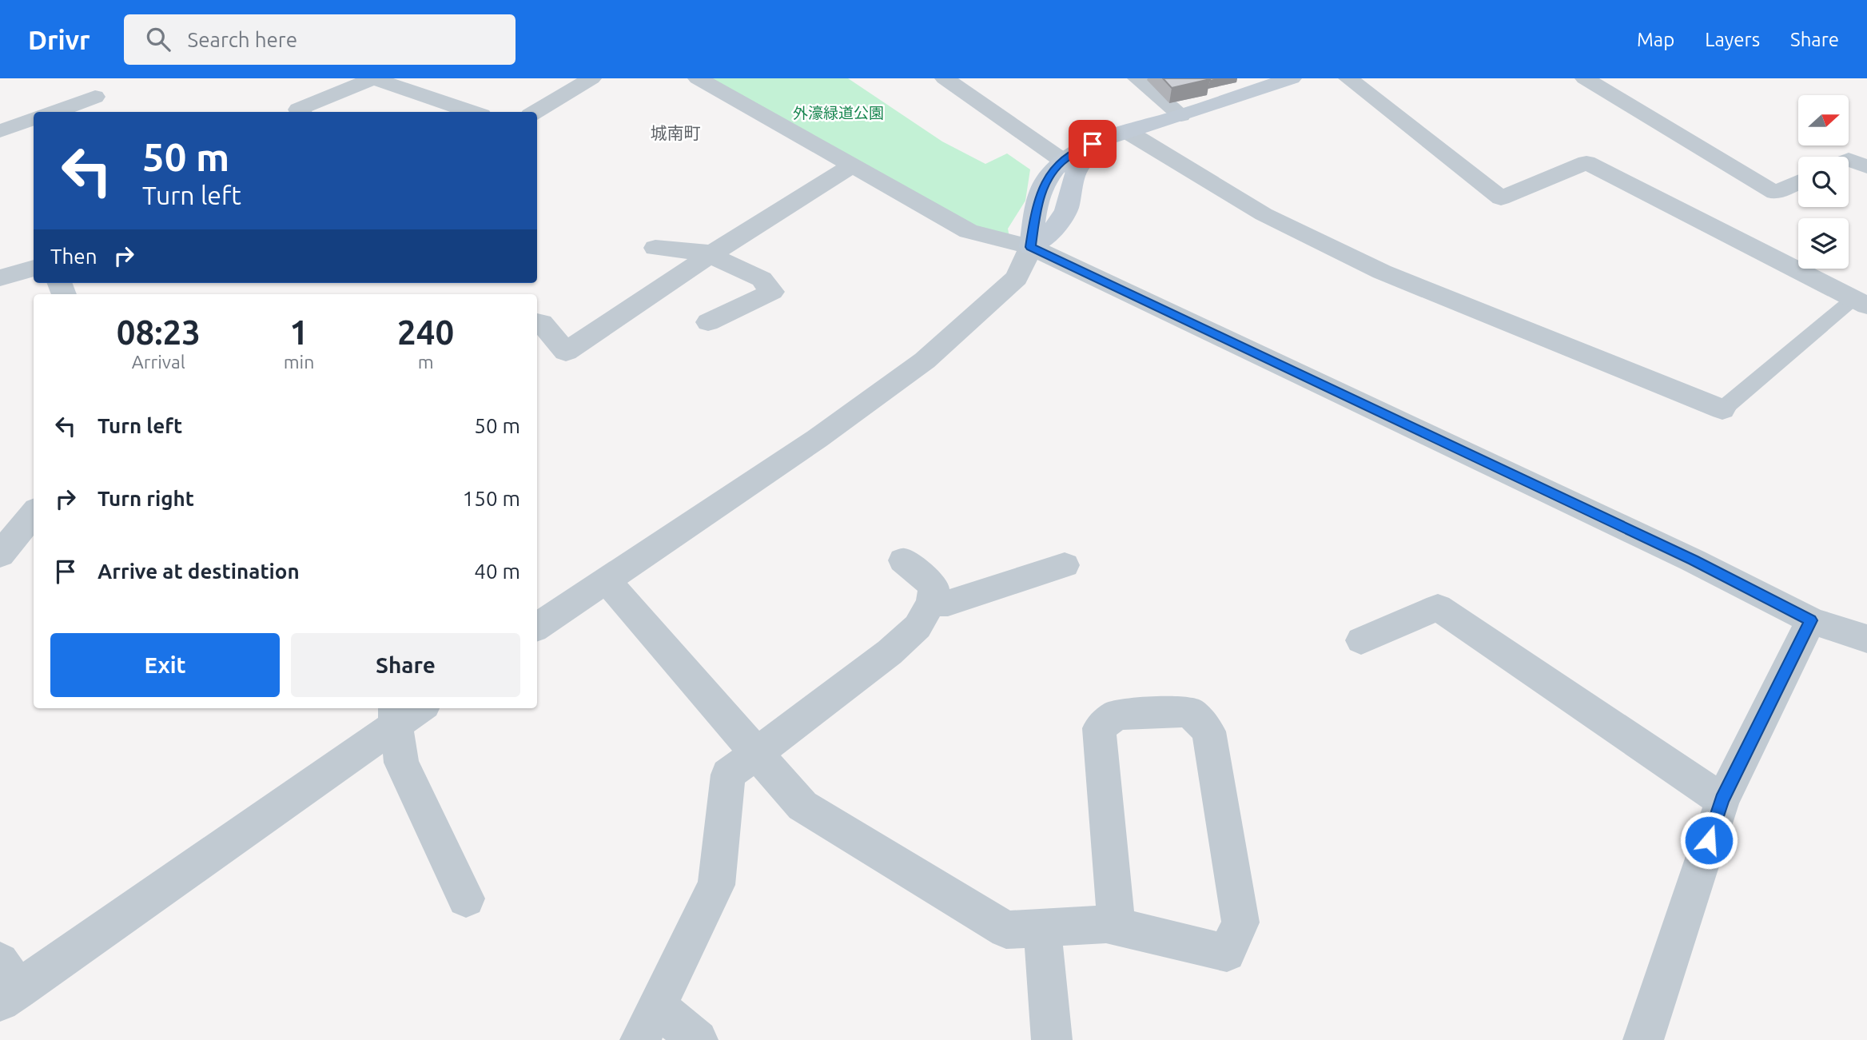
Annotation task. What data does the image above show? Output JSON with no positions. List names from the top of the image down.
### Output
{
  "districts": ["城南町"],
  "parks": ["外濠緑道公園"],
  "north": "right",
  "page": {
    "header": "Drivr",
    "search": "Search here",
    "nav": ["Map", "Layers", "Share"],
    "turn": ["50 m", "Turn left"],
    "then": "Then",
    "eta": [
      "08:23",
      "Arrival",
      "1",
      "min",
      "240",
      "m"
    ],
    "list": [
      {
        "name": "Turn left",
        "value": "50 m"
      },
      {
        "name": "Turn right",
        "value": "150 m"
      },
      {
        "name": "Arrive at destination",
        "value": "40 m"
      }
    ],
    "buttons": ["Exit", "Share"]
  }
}
